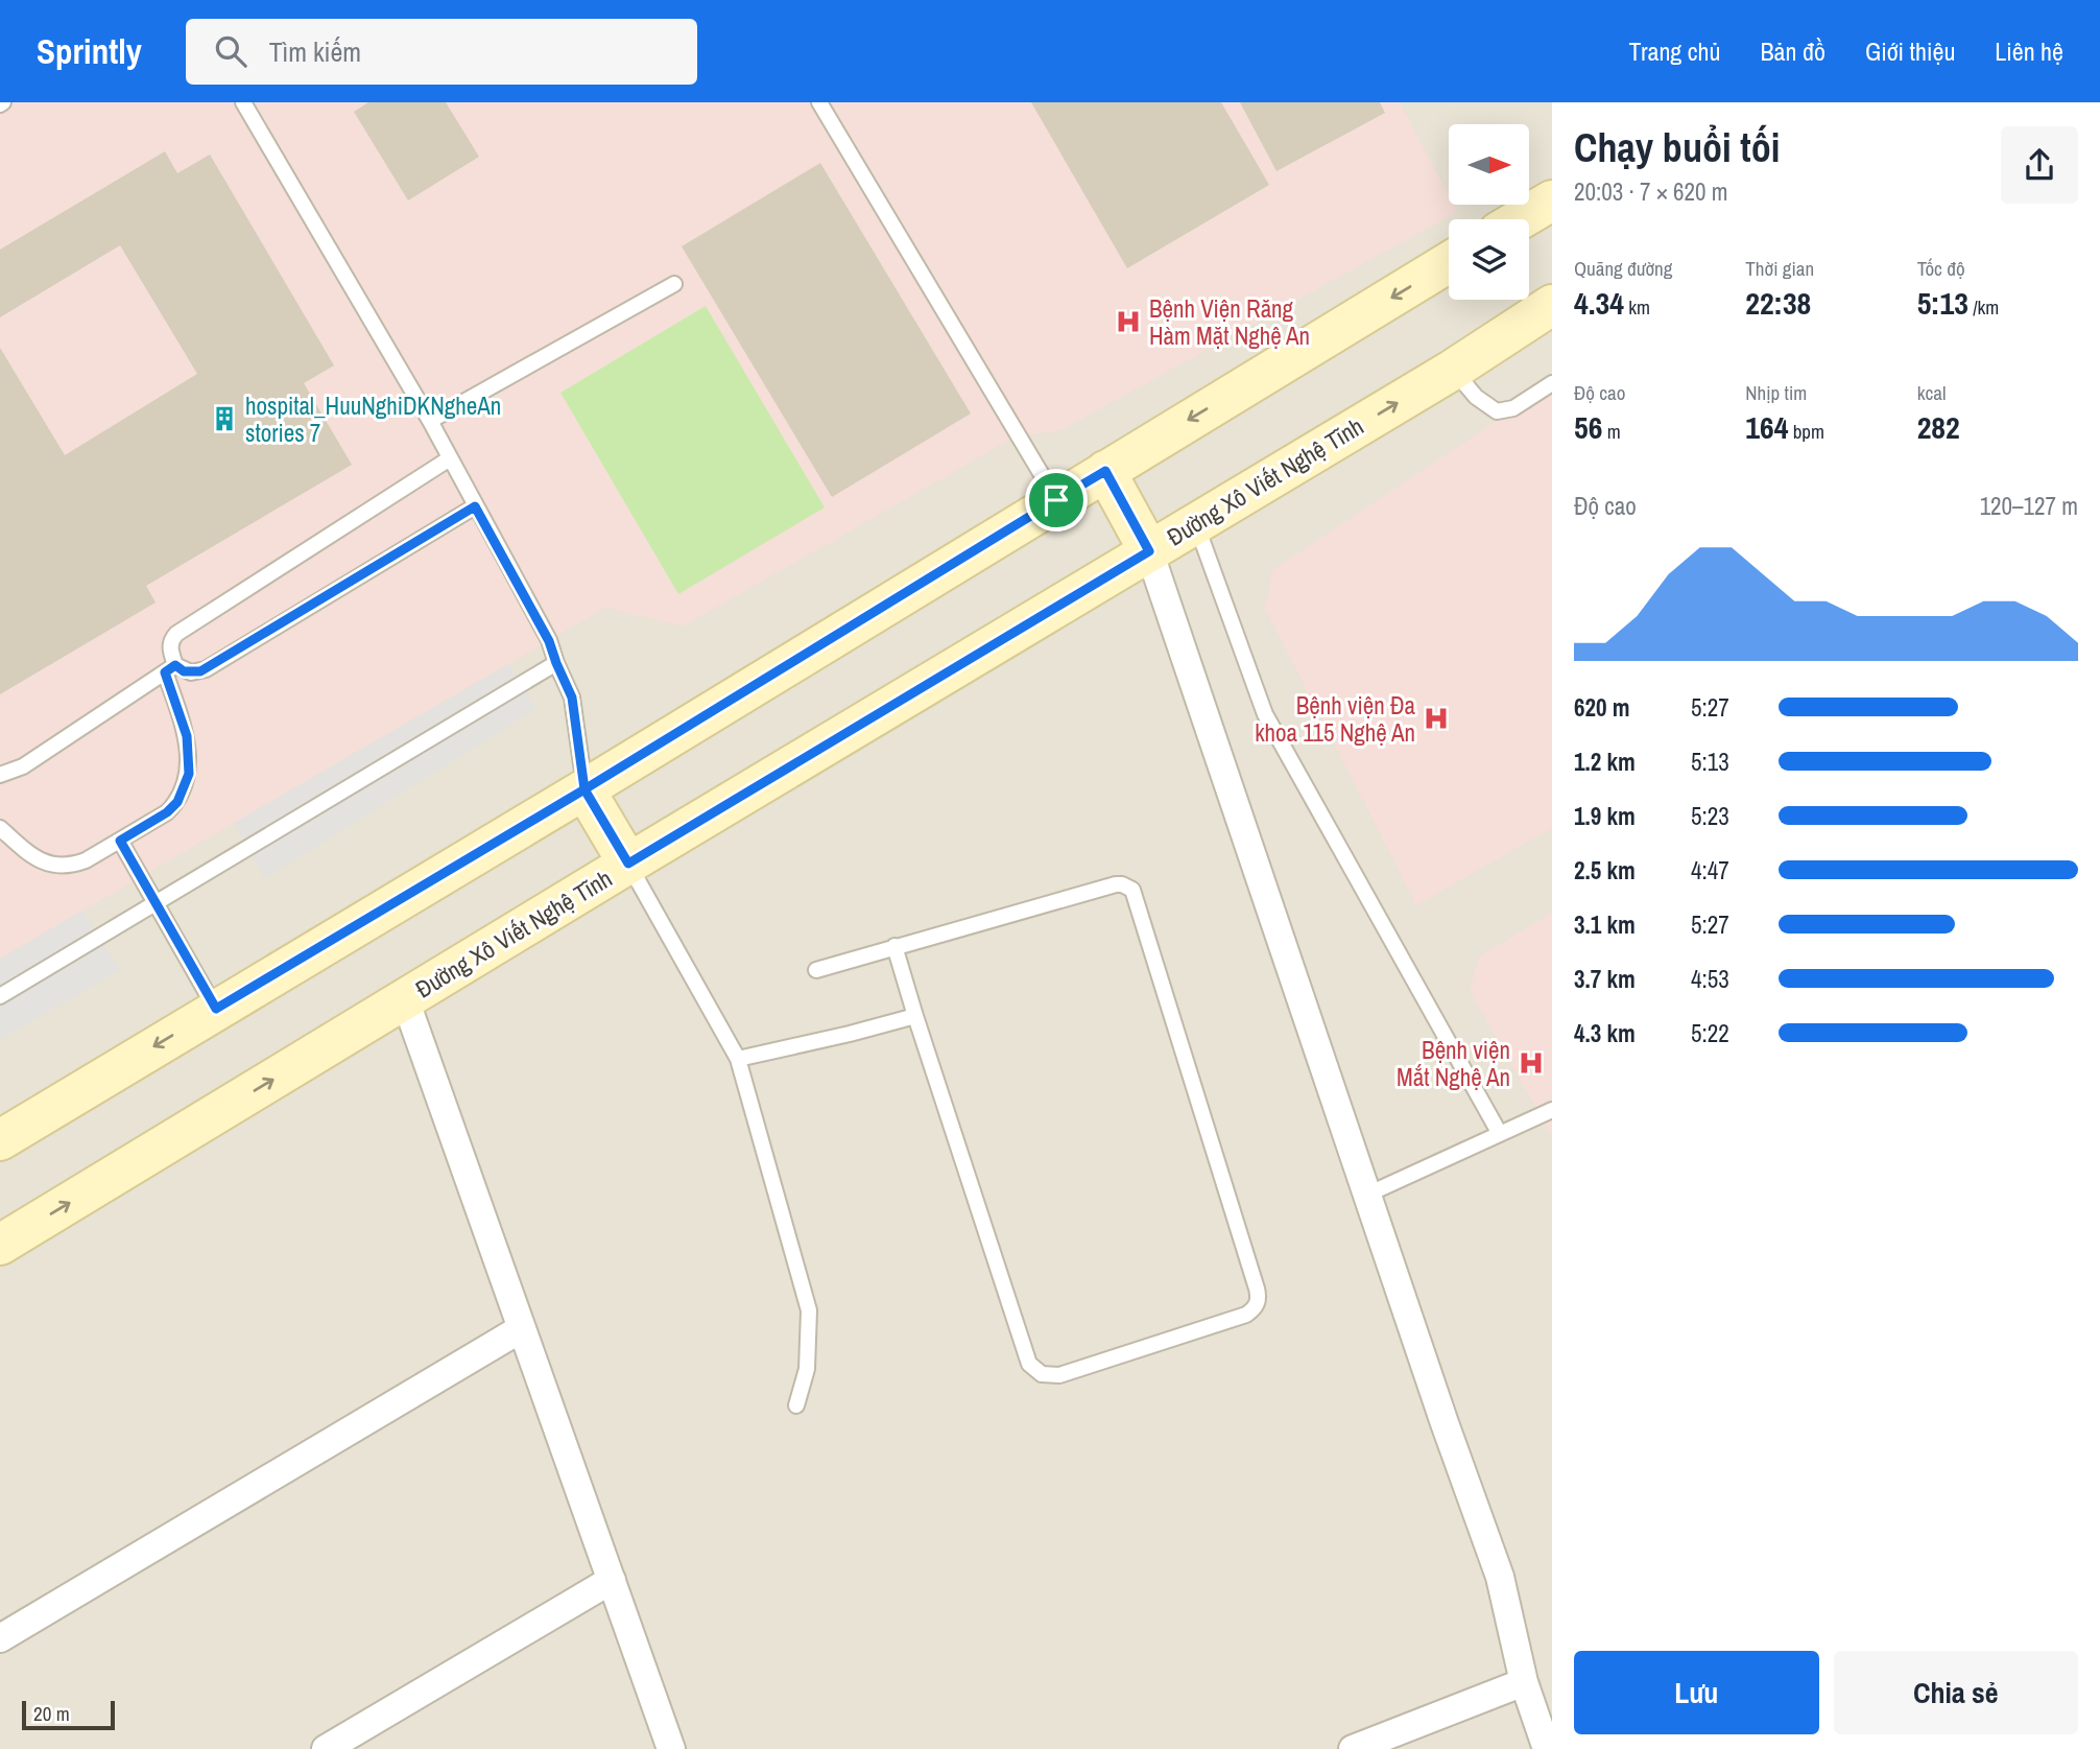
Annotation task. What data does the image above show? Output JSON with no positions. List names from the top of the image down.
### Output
{
  "streets": {
    "main road": ["Đường Xô Viết Nghệ Tĩnh"]
  },
  "places": {
    "hospital": ["Bệnh Viện Răng Hàm Mặt Nghệ An", "Bệnh viện Đa khoa 115 Nghệ An", "Bệnh viện Mắt Nghệ An"],
    "building": ["hospital_HuuNghiDKNgheAn stories 7"]
  },
  "scale_bar": "20 m",
  "north": "right",
  "page": {
    "header": "Sprintly",
    "search": "Tìm kiếm",
    "nav": [
      "Trang chủ",
      "Bản đồ",
      "Giới thiệu",
      "Liên hệ"
    ],
    "heading": ["Chạy buổi tối", "20:03 · 7 × 620 m"],
    "stats": [
      ["Quãng đường", "4.34 km"],
      ["Thời gian", "22:38"],
      ["Tốc độ", "5:13 /km"],
      ["Độ cao", "56 m"],
      ["Nhịp tim", "164 bpm"],
      ["kcal", "282"]
    ],
    "chart": ["Độ cao", "120–127 m"],
    "list": [
      {
        "name": "620 m",
        "note": "5:27"
      },
      {
        "name": "1.2 km",
        "note": "5:13"
      },
      {
        "name": "1.9 km",
        "note": "5:23"
      },
      {
        "name": "2.5 km",
        "note": "4:47"
      },
      {
        "name": "3.1 km",
        "note": "5:27"
      },
      {
        "name": "3.7 km",
        "note": "4:53"
      },
      {
        "name": "4.3 km",
        "note": "5:22"
      }
    ],
    "buttons": ["Lưu", "Chia sẻ"],
    "scale": "20 m"
  }
}
